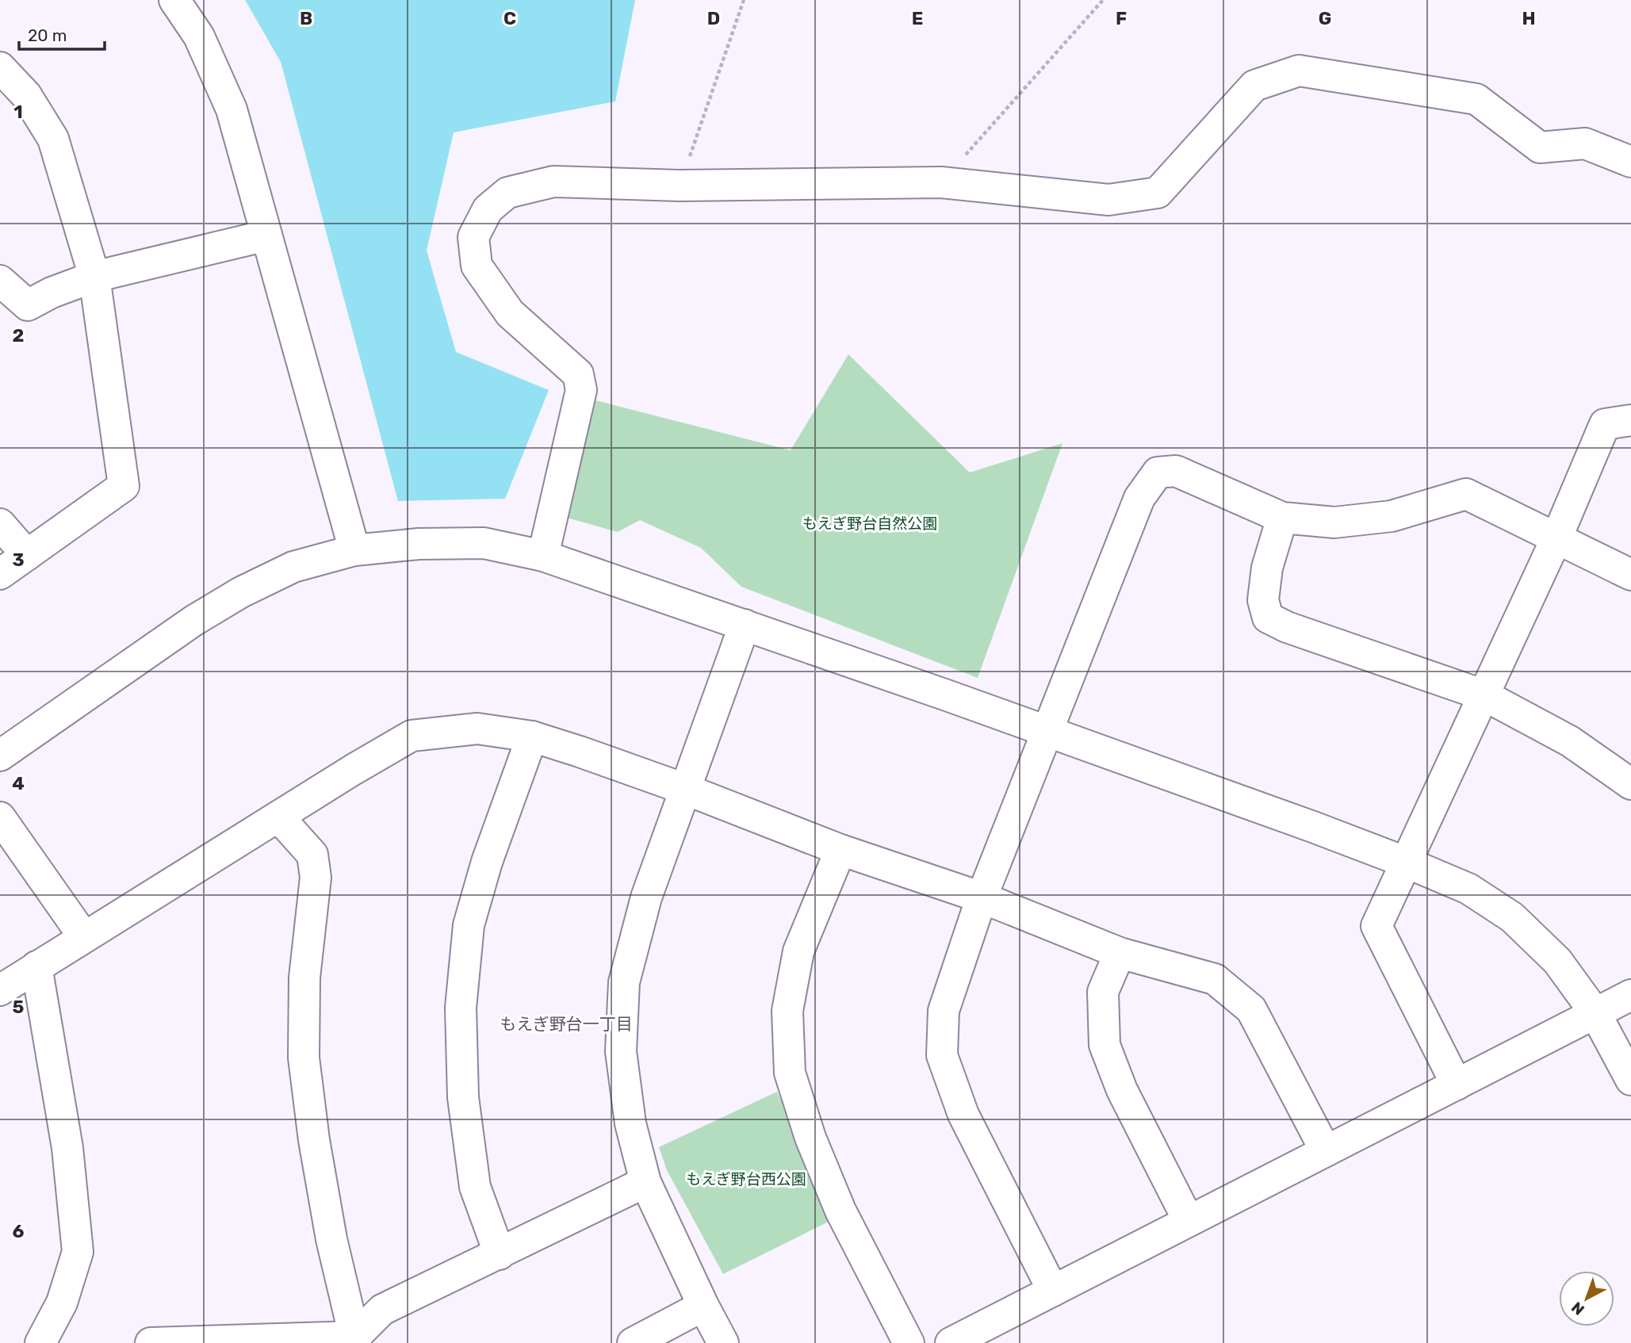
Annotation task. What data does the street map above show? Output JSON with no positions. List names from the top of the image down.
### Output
{
  "districts": ["もえぎ野台一丁目"],
  "parks": ["もえぎ野台自然公園", "もえぎ野台西公園"],
  "scale_bar": "20 m",
  "north": "bottom left",
  "grid": {
    "columns": [
      "B",
      "C",
      "D",
      "E",
      "F",
      "G",
      "H"
    ],
    "rows": [
      "1",
      "2",
      "3",
      "4",
      "5",
      "6"
    ]
  }
}
